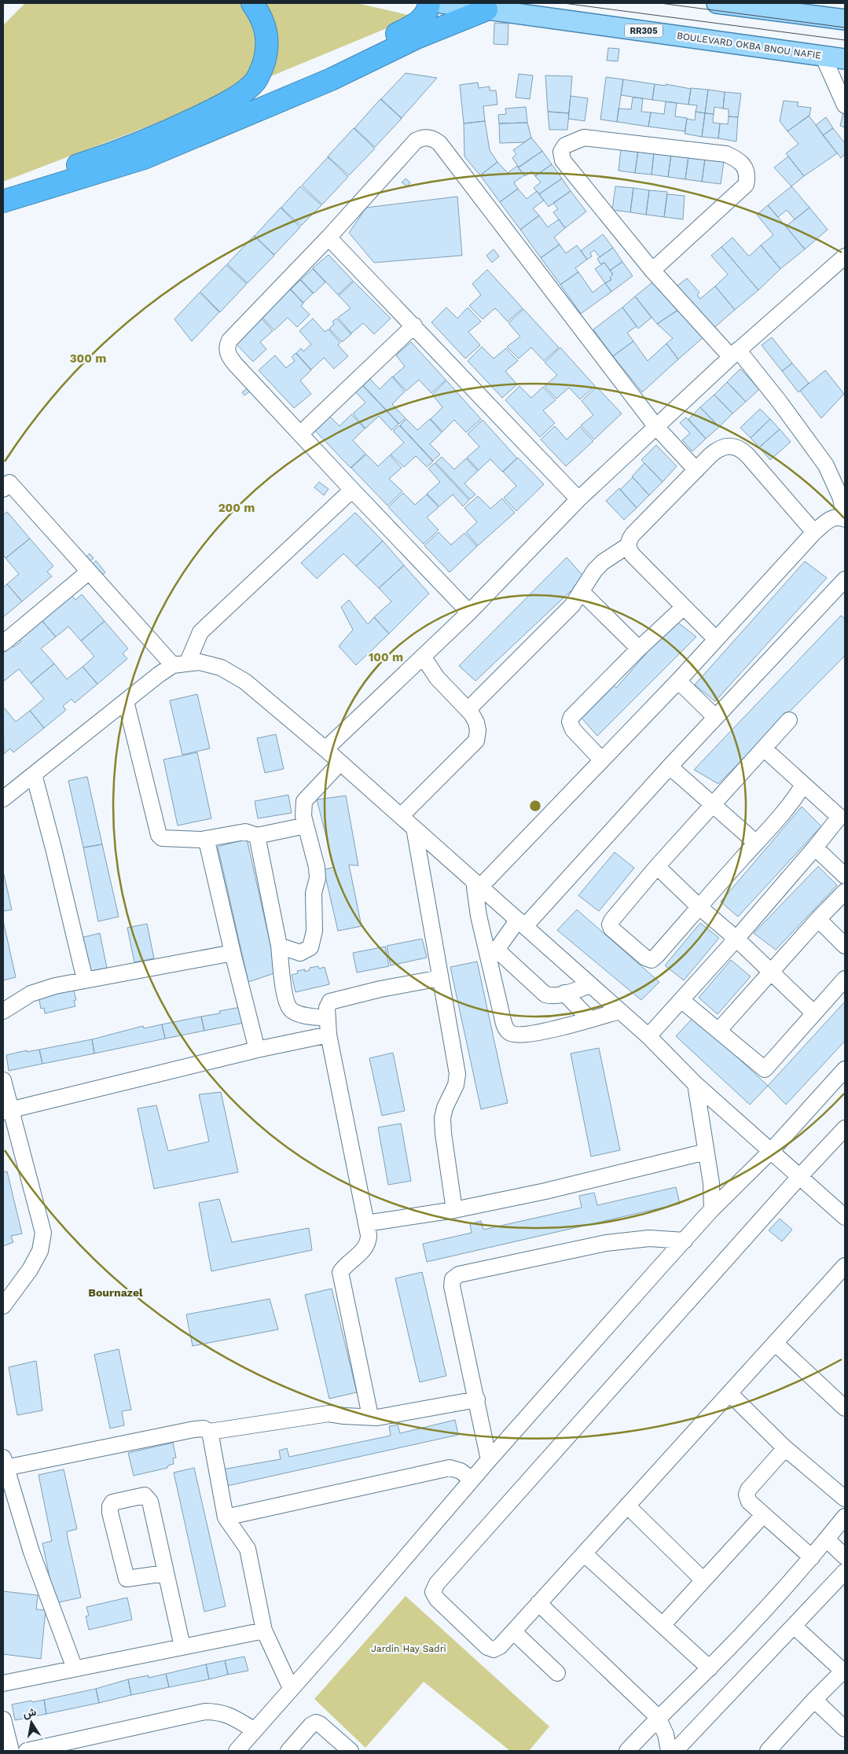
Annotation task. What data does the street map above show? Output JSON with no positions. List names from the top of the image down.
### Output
{
  "streets": {
    "main road": ["RR305", "BOULEVARD OKBA BNOU NAFIE"]
  },
  "districts": ["Bournazel"],
  "parks": ["Jardin Hay Sadri"],
  "north": "top",
  "rings": ["300 m", "200 m", "100 m"]
}
